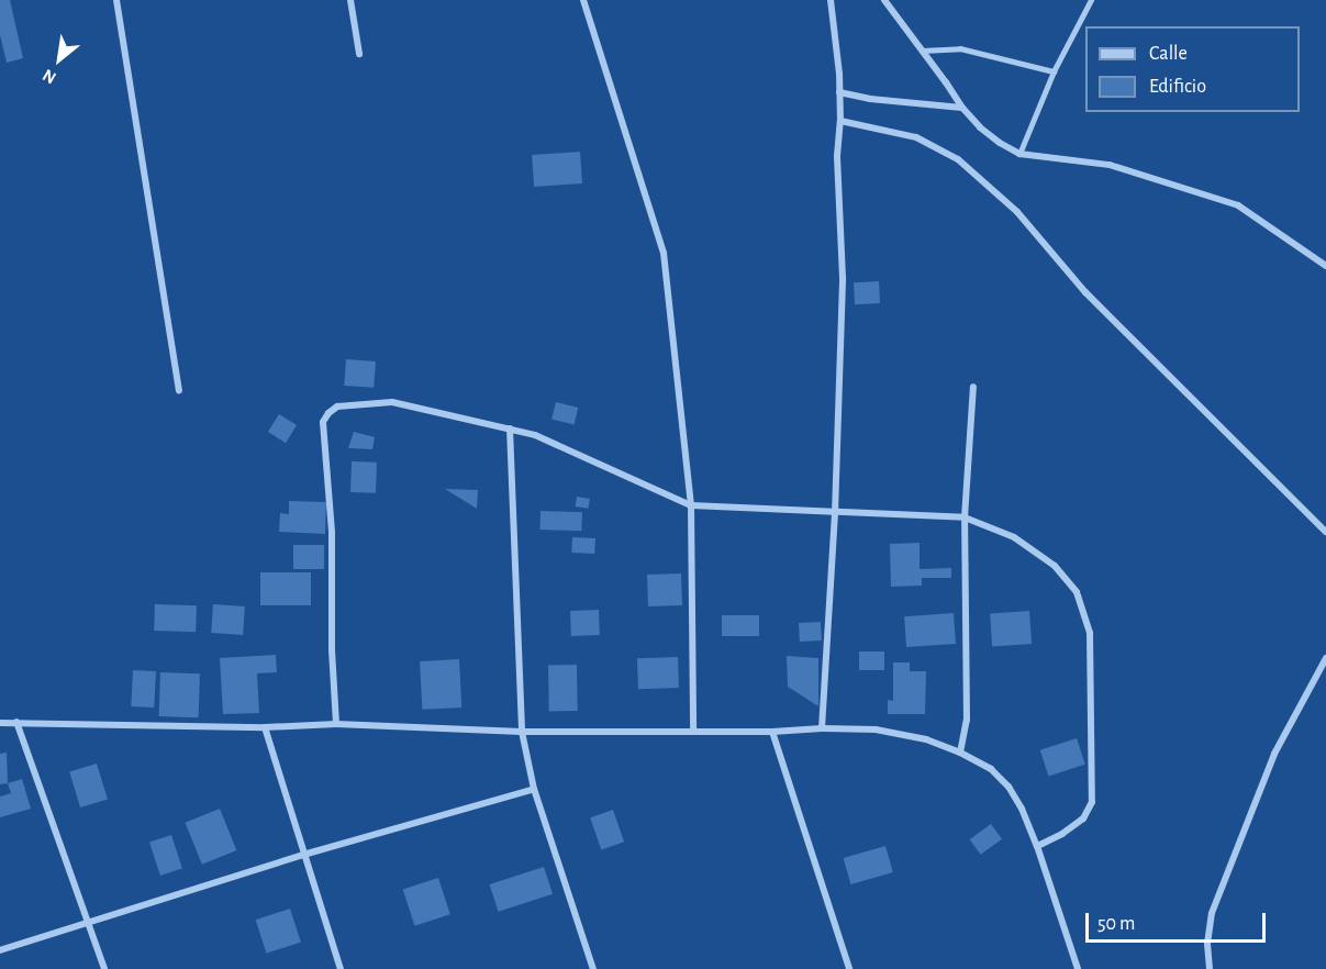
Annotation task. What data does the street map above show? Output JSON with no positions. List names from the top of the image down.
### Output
{
  "legend": ["Calle", "Edificio"],
  "scale_bar": "50 m",
  "north": "bottom left"
}
